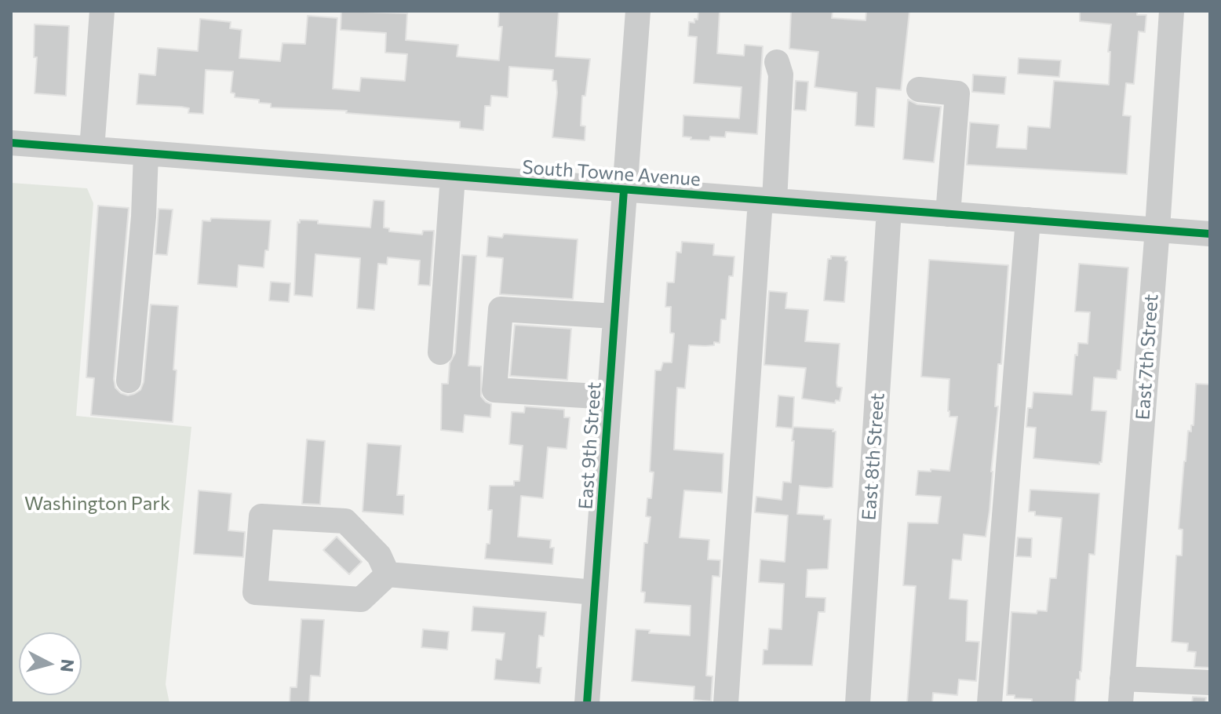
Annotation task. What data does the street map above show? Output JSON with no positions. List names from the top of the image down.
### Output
{
  "streets": {
    "street": [
      "South Towne Avenue",
      "East 7th Street",
      "East 9th Street",
      "East 8th Street"
    ]
  },
  "crossings": [
    ["South Towne Avenue", "East 7th Street"],
    ["South Towne Avenue", "East 9th Street"],
    ["South Towne Avenue", "East 8th Street"]
  ],
  "parks": ["Washington Park"],
  "north": "right"
}
